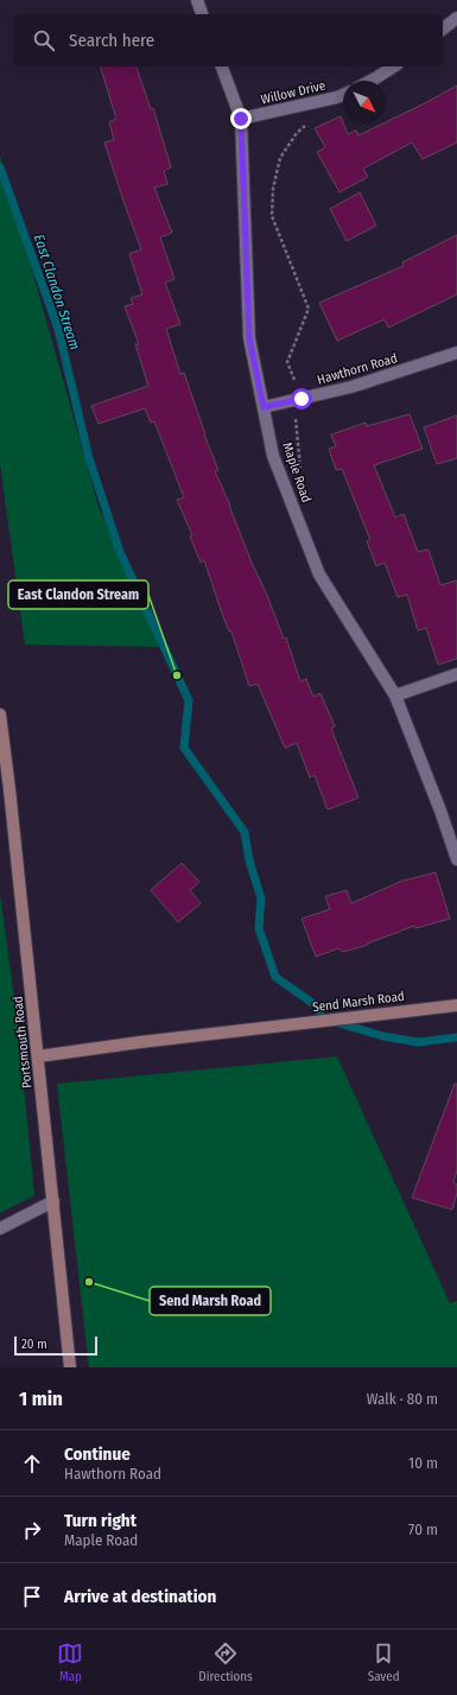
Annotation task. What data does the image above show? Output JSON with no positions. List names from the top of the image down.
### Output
{
  "streets": {
    "main road": ["Send Marsh Road", "Portsmouth Road"],
    "street": ["Willow Drive", "Hawthorn Road", "Maple Road"]
  },
  "crossings": [
    ["Willow Drive", "Maple Road"],
    ["Hawthorn Road", "Maple Road"],
    ["Send Marsh Road", "Portsmouth Road"]
  ],
  "water": ["East Clandon Stream"],
  "places": ["East Clandon Stream", "Send Marsh Road"],
  "scale_bar": "20 m",
  "north": "bottom right",
  "page": {
    "search": "Search here",
    "scale": "20 m",
    "heading": ["1 min", "Walk · 80 m"],
    "list": [
      ["Continue", "Hawthorn Road", "10 m"],
      ["Turn right", "Maple Road", "70 m"],
      "Arrive at destination"
    ],
    "nav": ["Map", "Directions", "Saved"]
  }
}
